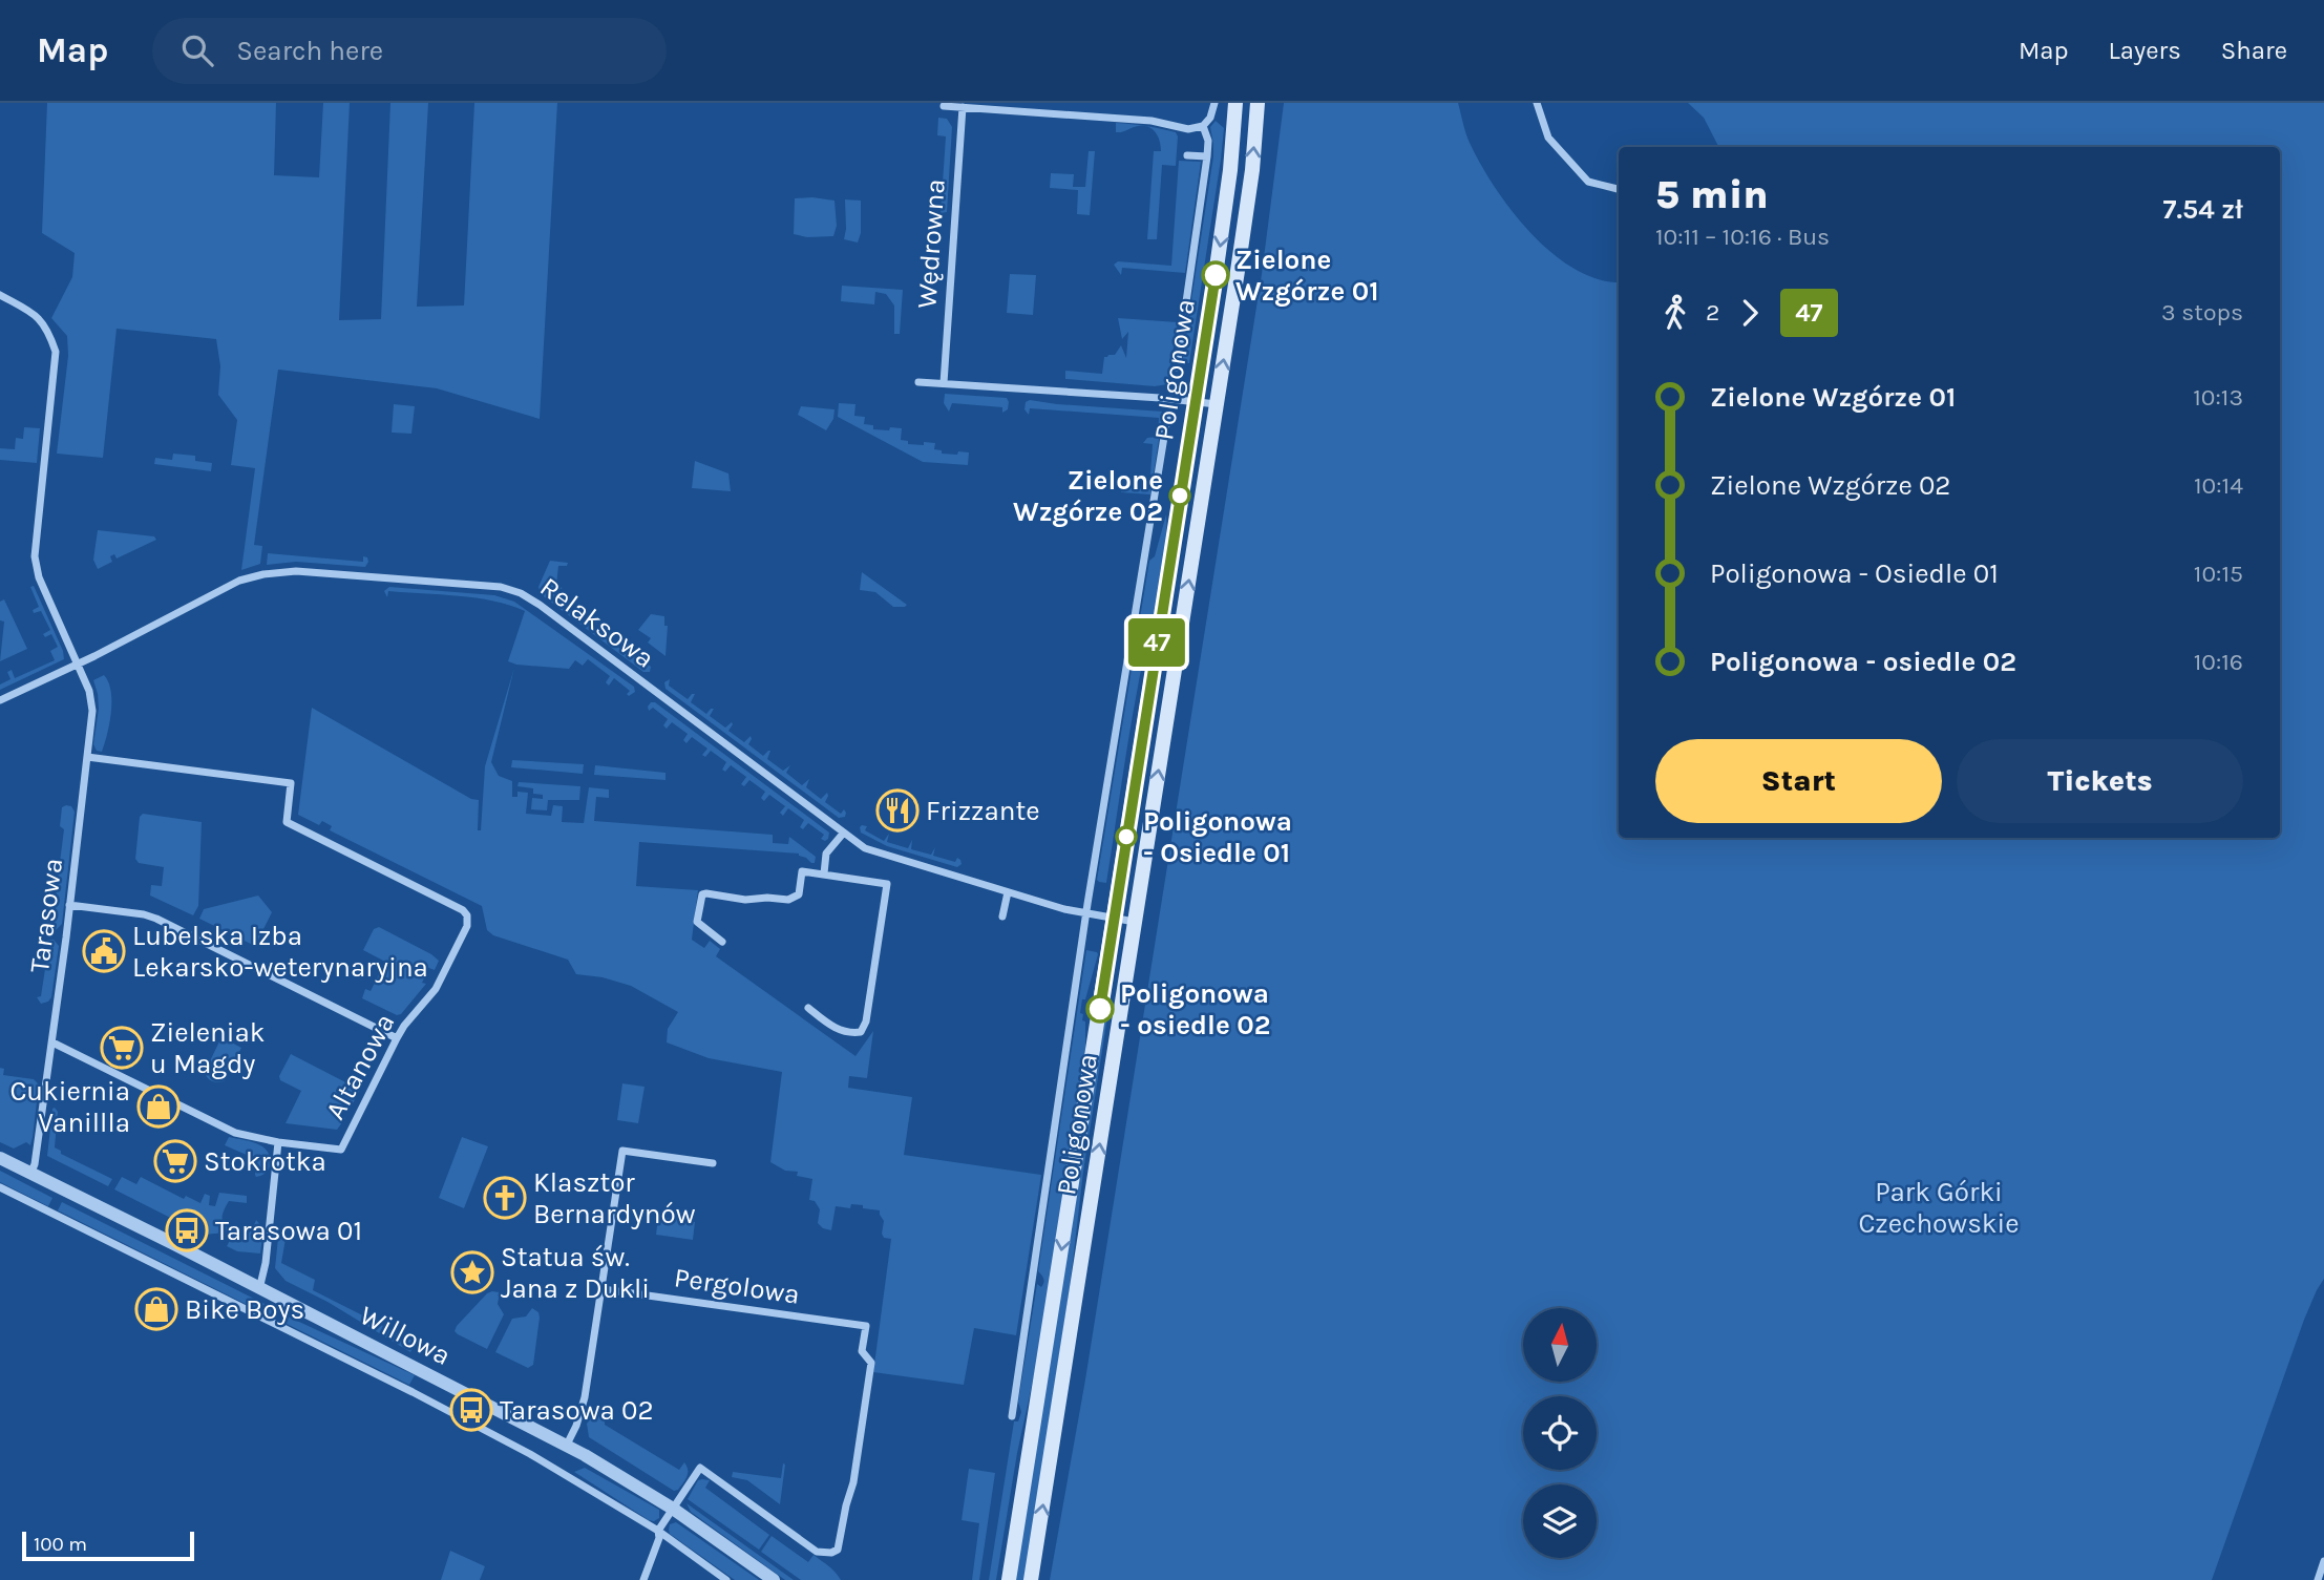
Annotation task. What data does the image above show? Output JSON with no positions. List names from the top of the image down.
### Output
{
  "streets": {
    "main road": ["Poligonowa"],
    "street": [
      "Wędrowna",
      "Relaksowa",
      "Tarasowa",
      "Altanowa",
      "Pergolowa",
      "Willowa"
    ]
  },
  "crossings": [
    ["Poligonowa", "Relaksowa"],
    ["Relaksowa", "Tarasowa"],
    ["Tarasowa", "Altanowa"],
    ["Tarasowa", "Willowa"],
    ["Pergolowa", "Willowa"]
  ],
  "parks": ["Park Górki Czechowskie"],
  "places": {
    "other": [
      "Zielone Wzgórze 01",
      "Zielone Wzgórze 02",
      "Poligonowa - Osiedle 01",
      "Poligonowa - osiedle 02"
    ],
    "restaurant": ["Frizzante"],
    "public building": ["Lubelska Izba Lekarsko-weterynaryjna"],
    "supermarket": ["Zieleniak u Magdy", "Stokrotka"],
    "shop": ["Cukiernia Vanillla", "Bike Boys"],
    "church": ["Klasztor Bernardynów"],
    "bus stop": ["Tarasowa 01", "Tarasowa 02"],
    "place": ["Statua św. Jana z Dukli"]
  },
  "lines": ["bus line 47"],
  "scale_bar": "100 m",
  "north": "top",
  "page": {
    "header": "Map",
    "search": "Search here",
    "nav": ["Map", "Layers", "Share"],
    "on_map": "47",
    "heading": ["5 min", "10:11 – 10:16 · Bus", "7.54 zł"],
    "legs": ["2", "47", "3 stops"],
    "list": [
      {
        "name": "Zielone Wzgórze 01",
        "value": "10:13"
      },
      {
        "name": "Zielone Wzgórze 02",
        "value": "10:14"
      },
      {
        "name": "Poligonowa - Osiedle 01",
        "value": "10:15"
      },
      {
        "name": "Poligonowa - osiedle 02",
        "value": "10:16"
      }
    ],
    "buttons": ["Start", "Tickets"],
    "scale": "100 m"
  }
}
